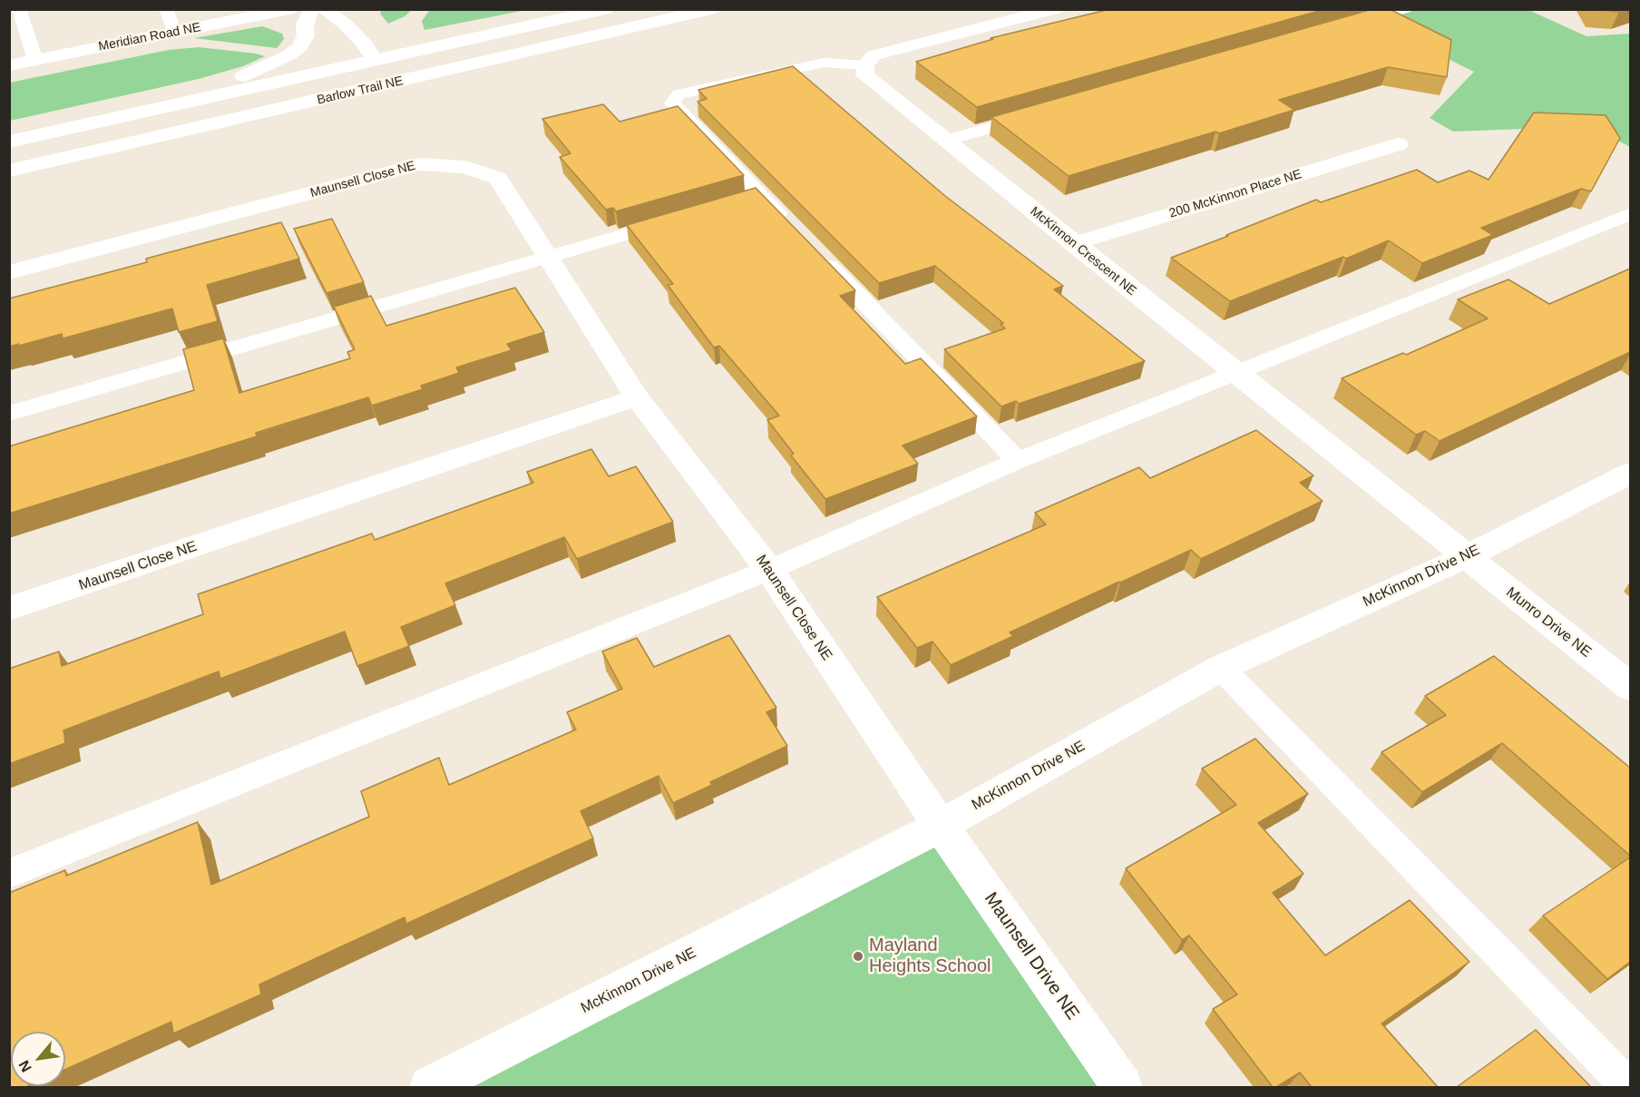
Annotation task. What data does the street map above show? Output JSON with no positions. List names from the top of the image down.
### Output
{
  "streets": {
    "street": [
      "Meridian Road NE",
      "Barlow Trail NE",
      "Maunsell Close NE",
      "200 McKinnon Place NE",
      "McKinnon Crescent NE",
      "McKinnon Drive NE",
      "Munro Drive NE",
      "Maunsell Drive NE"
    ]
  },
  "crossings": [
    ["Maunsell Close NE", "McKinnon Drive NE"],
    ["Maunsell Close NE", "Maunsell Drive NE"],
    ["200 McKinnon Place NE", "McKinnon Crescent NE"],
    ["McKinnon Crescent NE", "McKinnon Drive NE"],
    ["McKinnon Crescent NE", "Munro Drive NE"],
    ["McKinnon Drive NE", "Munro Drive NE"],
    ["McKinnon Drive NE", "Maunsell Drive NE"]
  ],
  "places": ["Mayland Heights School"],
  "north": "bottom left"
}
